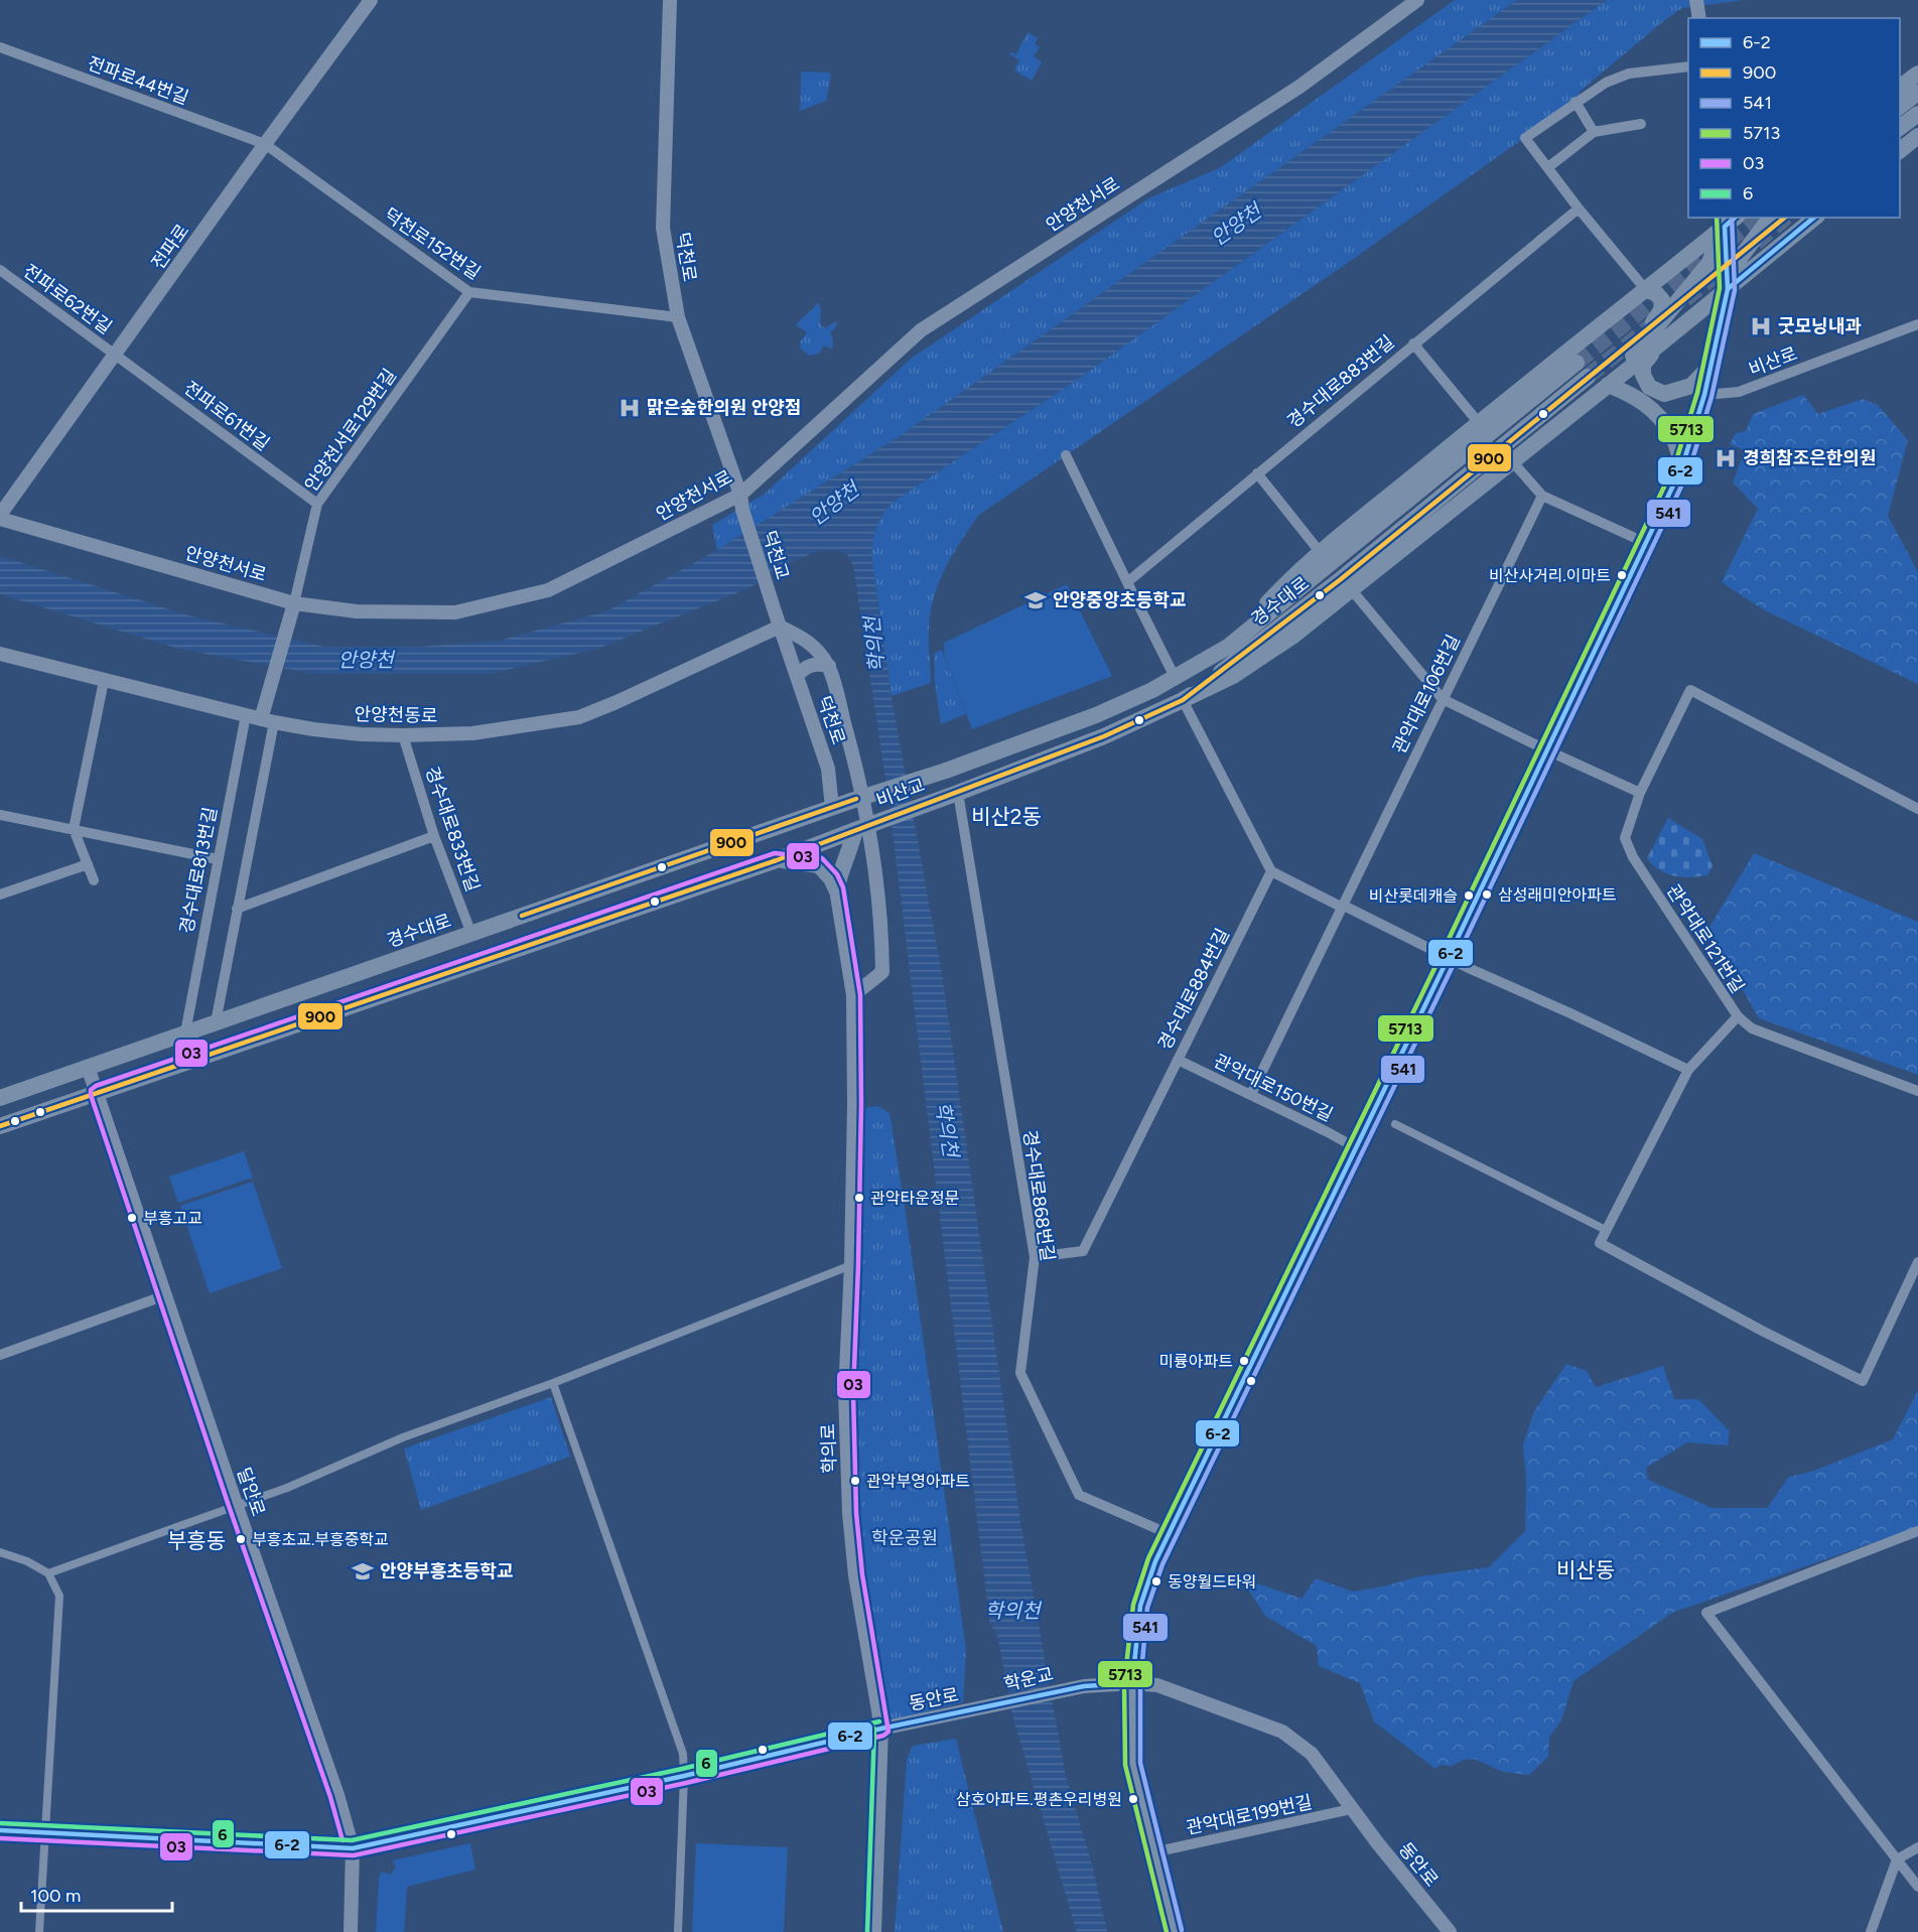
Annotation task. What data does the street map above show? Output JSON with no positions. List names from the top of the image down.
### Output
{
  "streets": {
    "main road": ["경수대로", "비산교"],
    "street": [
      "전파로44번길",
      "안양천서로",
      "덕천로152번길",
      "전파로",
      "덕천로",
      "전파로62번길",
      "비산로",
      "경수대로883번길",
      "전파로61번길",
      "안양천서로129번길",
      "덕천교",
      "관악대로106번길",
      "안양천동로",
      "경수대로833번길",
      "경수대로813번길",
      "관악대로121번길",
      "경수대로884번길",
      "관악대로150번길",
      "경수대로868번길",
      "학의로",
      "달안로",
      "학운교",
      "동안로",
      "관악대로199번길"
    ]
  },
  "crossings": [
    ["전파로44번길", "덕천로152번길"],
    ["전파로44번길", "전파로"],
    ["안양천서로", "전파로"],
    ["안양천서로", "덕천로"],
    ["안양천서로", "안양천서로129번길"],
    ["덕천로152번길", "전파로"],
    ["덕천로152번길", "덕천로"],
    ["덕천로152번길", "안양천서로129번길"],
    ["전파로", "전파로62번길"],
    ["전파로", "전파로61번길"],
    ["덕천로", "덕천교"],
    ["덕천로", "경수대로"],
    ["덕천로", "안양천동로"],
    ["전파로62번길", "전파로61번길"],
    ["전파로61번길", "안양천서로129번길"],
    ["경수대로", "비산교"],
    ["경수대로", "경수대로833번길"],
    ["경수대로", "경수대로813번길"],
    ["경수대로", "경수대로868번길"],
    ["경수대로", "달안로"],
    ["관악대로106번길", "관악대로150번길"],
    ["안양천동로", "경수대로833번길"],
    ["안양천동로", "경수대로813번길"],
    ["비산교", "경수대로868번길"],
    ["경수대로884번길", "관악대로150번길"],
    ["경수대로884번길", "경수대로868번길"],
    ["학의로", "동안로"],
    ["달안로", "동안로"],
    ["학운교", "동안로"],
    ["동안로", "관악대로199번길"]
  ],
  "districts": ["비산2동", "부흥동", "비산동"],
  "water": ["안양천", "학의천"],
  "parks": ["학운공원"],
  "places": {
    "hospital": ["굿모닝내과", "맑은숲한의원 안양점", "경희참조은한의원"],
    "other": [
      "비산사거리.이마트",
      "삼성래미안아파트",
      "비산롯데캐슬",
      "관악타운정문",
      "부흥고교",
      "미륭아파트",
      "관악부영아파트",
      "부흥초교.부흥중학교",
      "동양월드타워",
      "삼호아파트.평촌우리병원"
    ],
    "school or university": ["안양중앙초등학교", "안양부흥초등학교"]
  },
  "lines": [
    "transit line 6-2",
    "transit line 900",
    "transit line 541",
    "transit line 5713",
    "transit line 03",
    "transit line 6"
  ],
  "legend": [
    "6-2",
    "900",
    "541",
    "5713",
    "03",
    "6"
  ],
  "scale_bar": "100 m"
}
